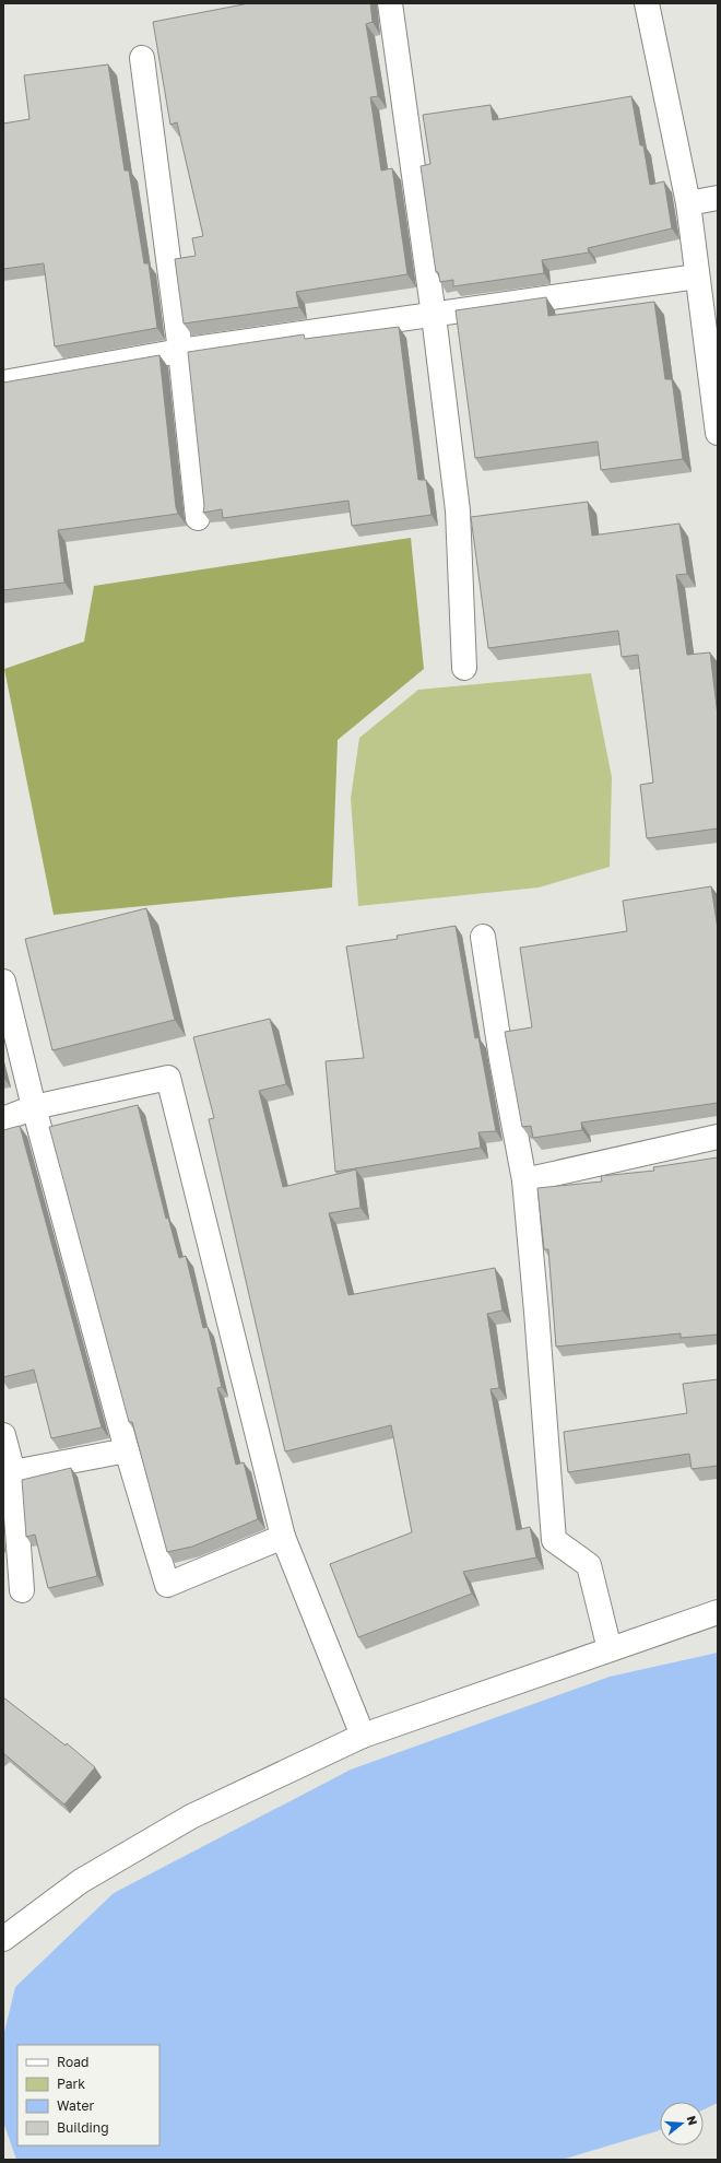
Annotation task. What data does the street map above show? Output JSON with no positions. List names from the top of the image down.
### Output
{
  "legend": [
    "Road",
    "Park",
    "Water",
    "Building"
  ],
  "north": "right"
}
